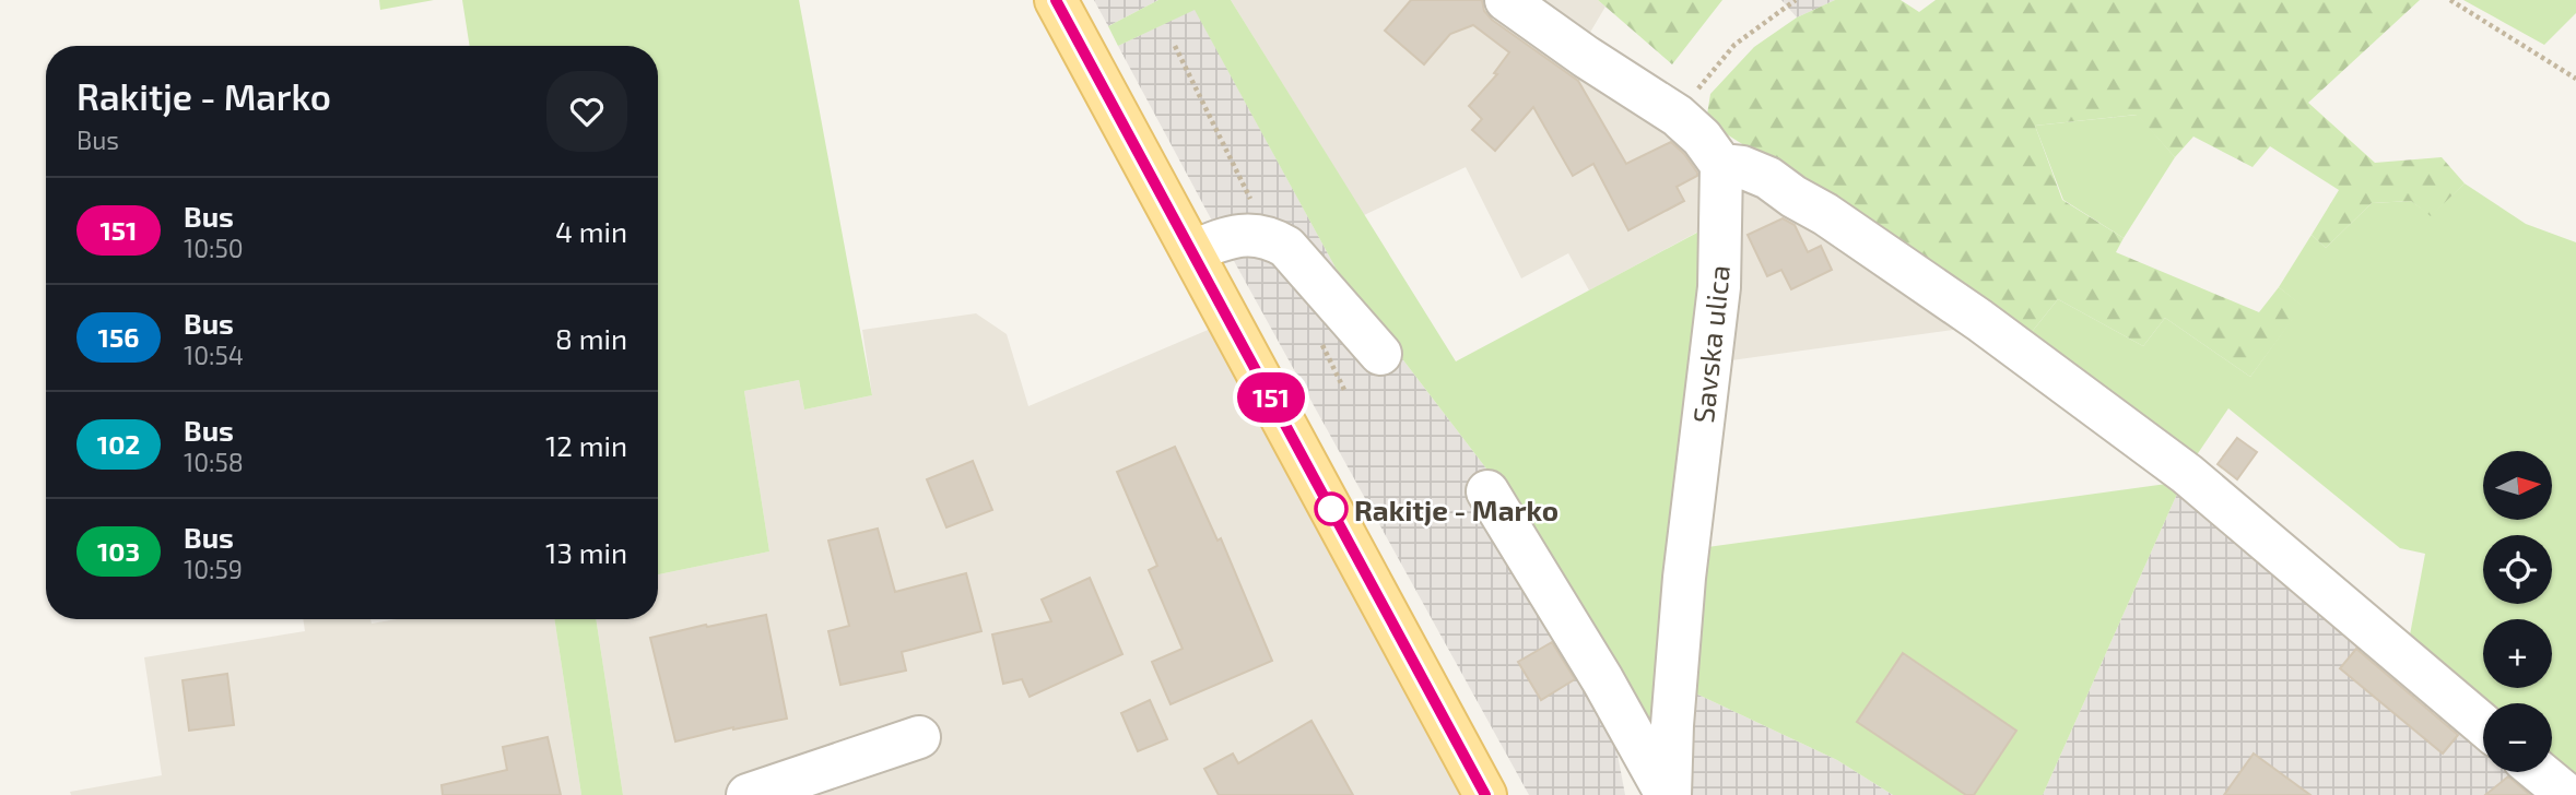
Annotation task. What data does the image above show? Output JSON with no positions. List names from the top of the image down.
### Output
{
  "streets": {
    "street": ["Savska ulica"]
  },
  "places": ["Rakitje - Marko"],
  "lines": ["bus line 151"],
  "north": "right",
  "page": {
    "on_map": "151",
    "heading": ["Rakitje - Marko", "Bus"],
    "list": [
      {
        "mark": "151",
        "name": "Bus",
        "note": "10:50",
        "value": "4 min"
      },
      {
        "mark": "156",
        "name": "Bus",
        "note": "10:54",
        "value": "8 min"
      },
      {
        "mark": "102",
        "name": "Bus",
        "note": "10:58",
        "value": "12 min"
      },
      {
        "mark": "103",
        "name": "Bus",
        "note": "10:59",
        "value": "13 min"
      }
    ],
    "map_buttons": ["+", "−"]
  }
}
